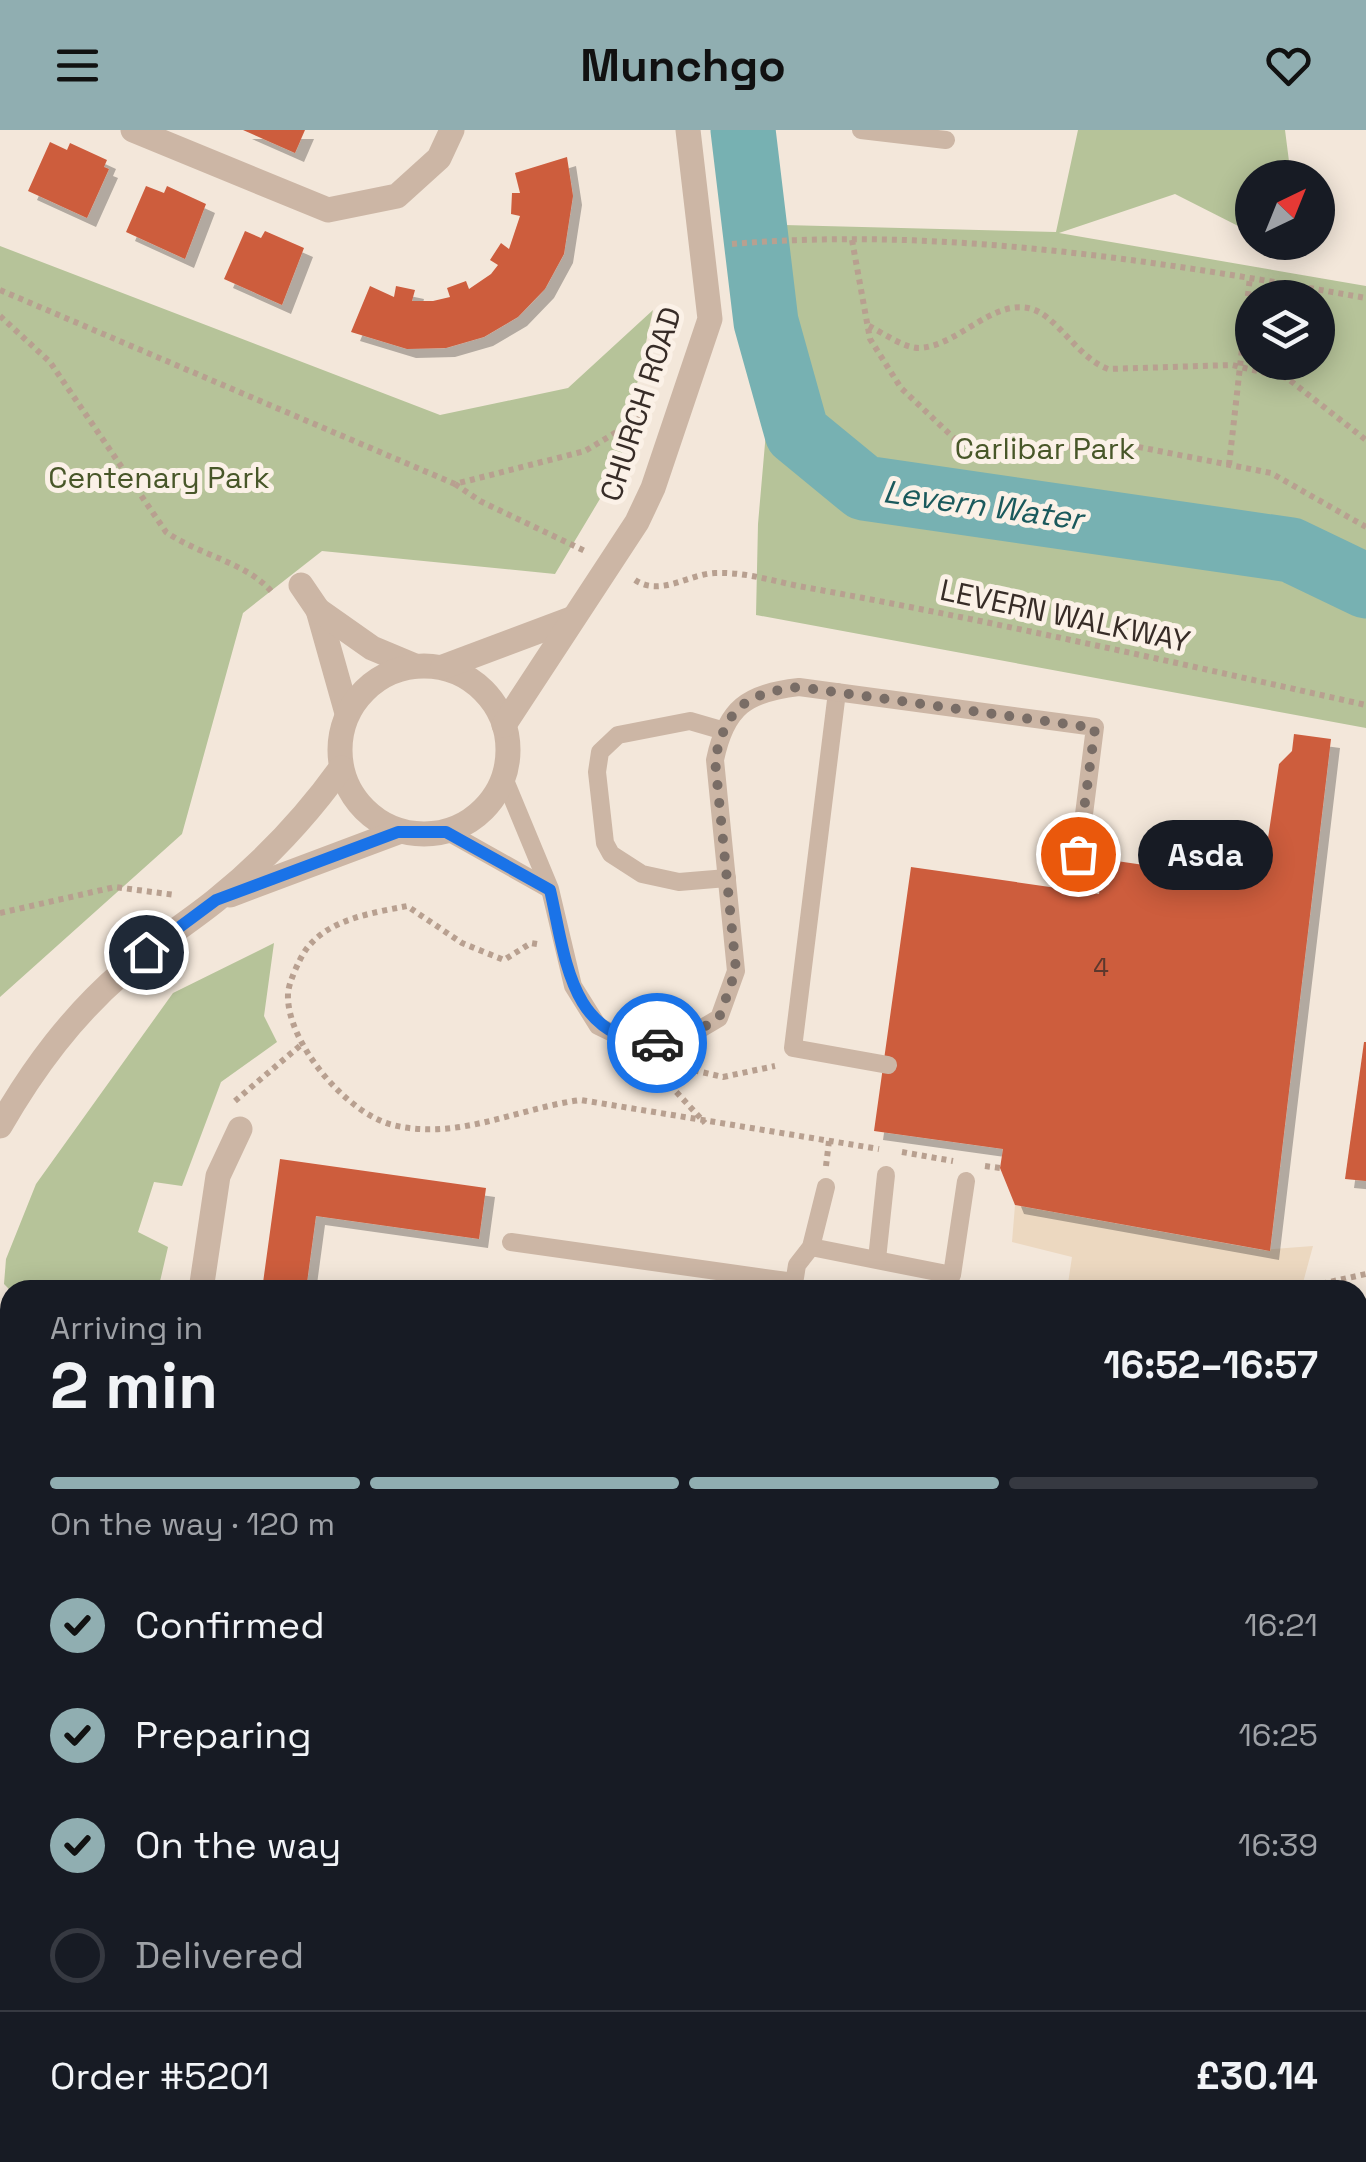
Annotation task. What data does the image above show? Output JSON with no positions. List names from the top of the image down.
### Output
{
  "streets": {
    "street": ["CHURCH ROAD"],
    "path": ["LEVERN WALKWAY"]
  },
  "water": ["Levern Water"],
  "parks": ["Carlibar Park", "Centenary Park"],
  "places": ["Asda"],
  "house_numbers": ["4"],
  "north": "top right",
  "page": {
    "header": "Munchgo",
    "bubble": "Asda",
    "heading": ["2 min", "Arriving in", "16:52–16:57"],
    "panel": ["Order #5201", "£30.14"],
    "bar": "On the way · 120 m",
    "list": [
      ["Confirmed", "16:21"],
      ["Preparing", "16:25"],
      ["On the way", "16:39"],
      "Delivered"
    ]
  }
}
